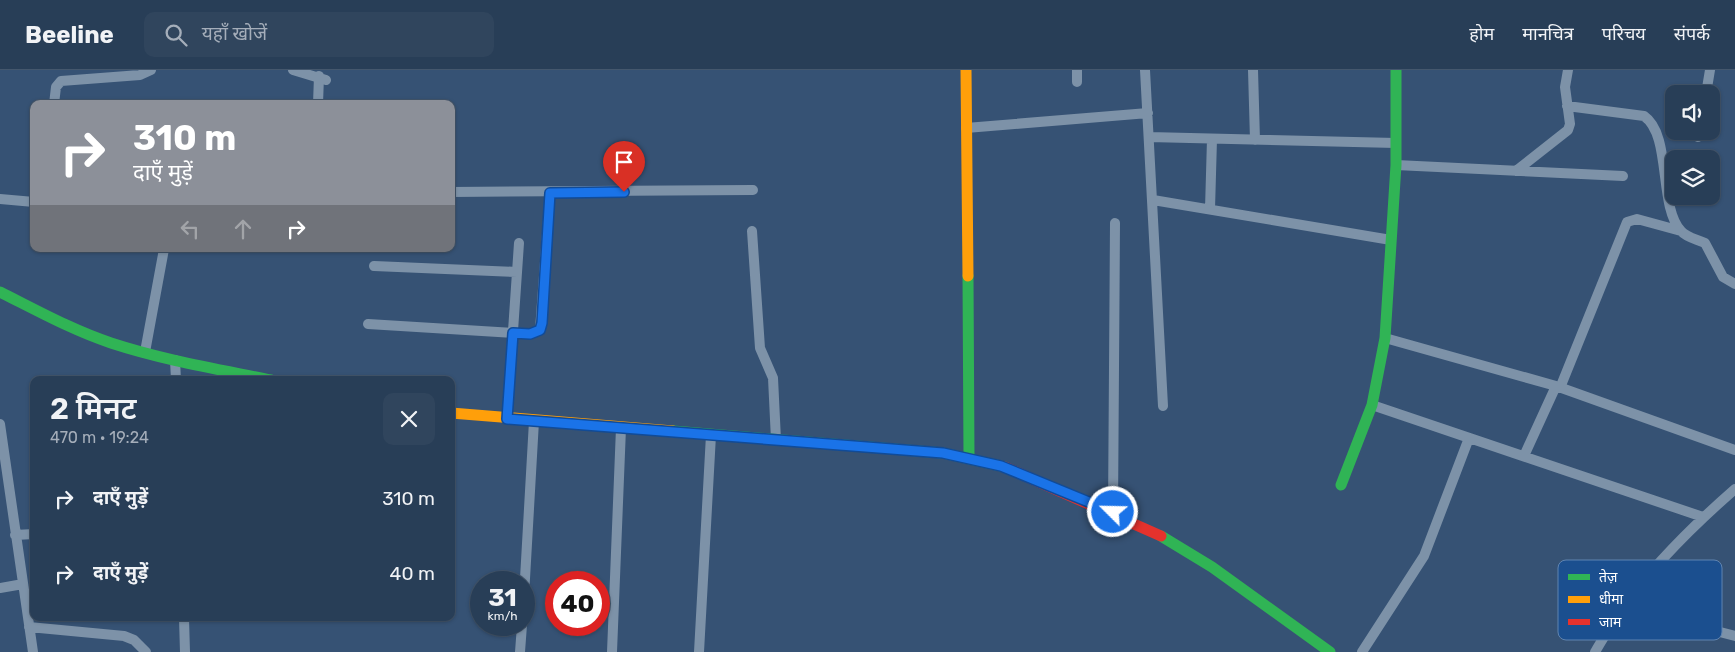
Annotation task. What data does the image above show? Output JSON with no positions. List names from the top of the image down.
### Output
{
  "legend": ["तेज़", "धीमा", "जाम"],
  "page": {
    "header": "Beeline",
    "search": "यहाँ खोजें",
    "nav": [
      "होम",
      "मानचित्र",
      "परिचय",
      "संपर्क"
    ],
    "turn": ["310 m", "दाएँ मुड़ें"],
    "heading": ["2 मिनट", "470 m · 19:24"],
    "list": [
      {
        "name": "दाएँ मुड़ें",
        "value": "310 m"
      },
      {
        "name": "दाएँ मुड़ें",
        "value": "40 m"
      }
    ],
    "speed": "31 km/h",
    "limit": "40"
  }
}
